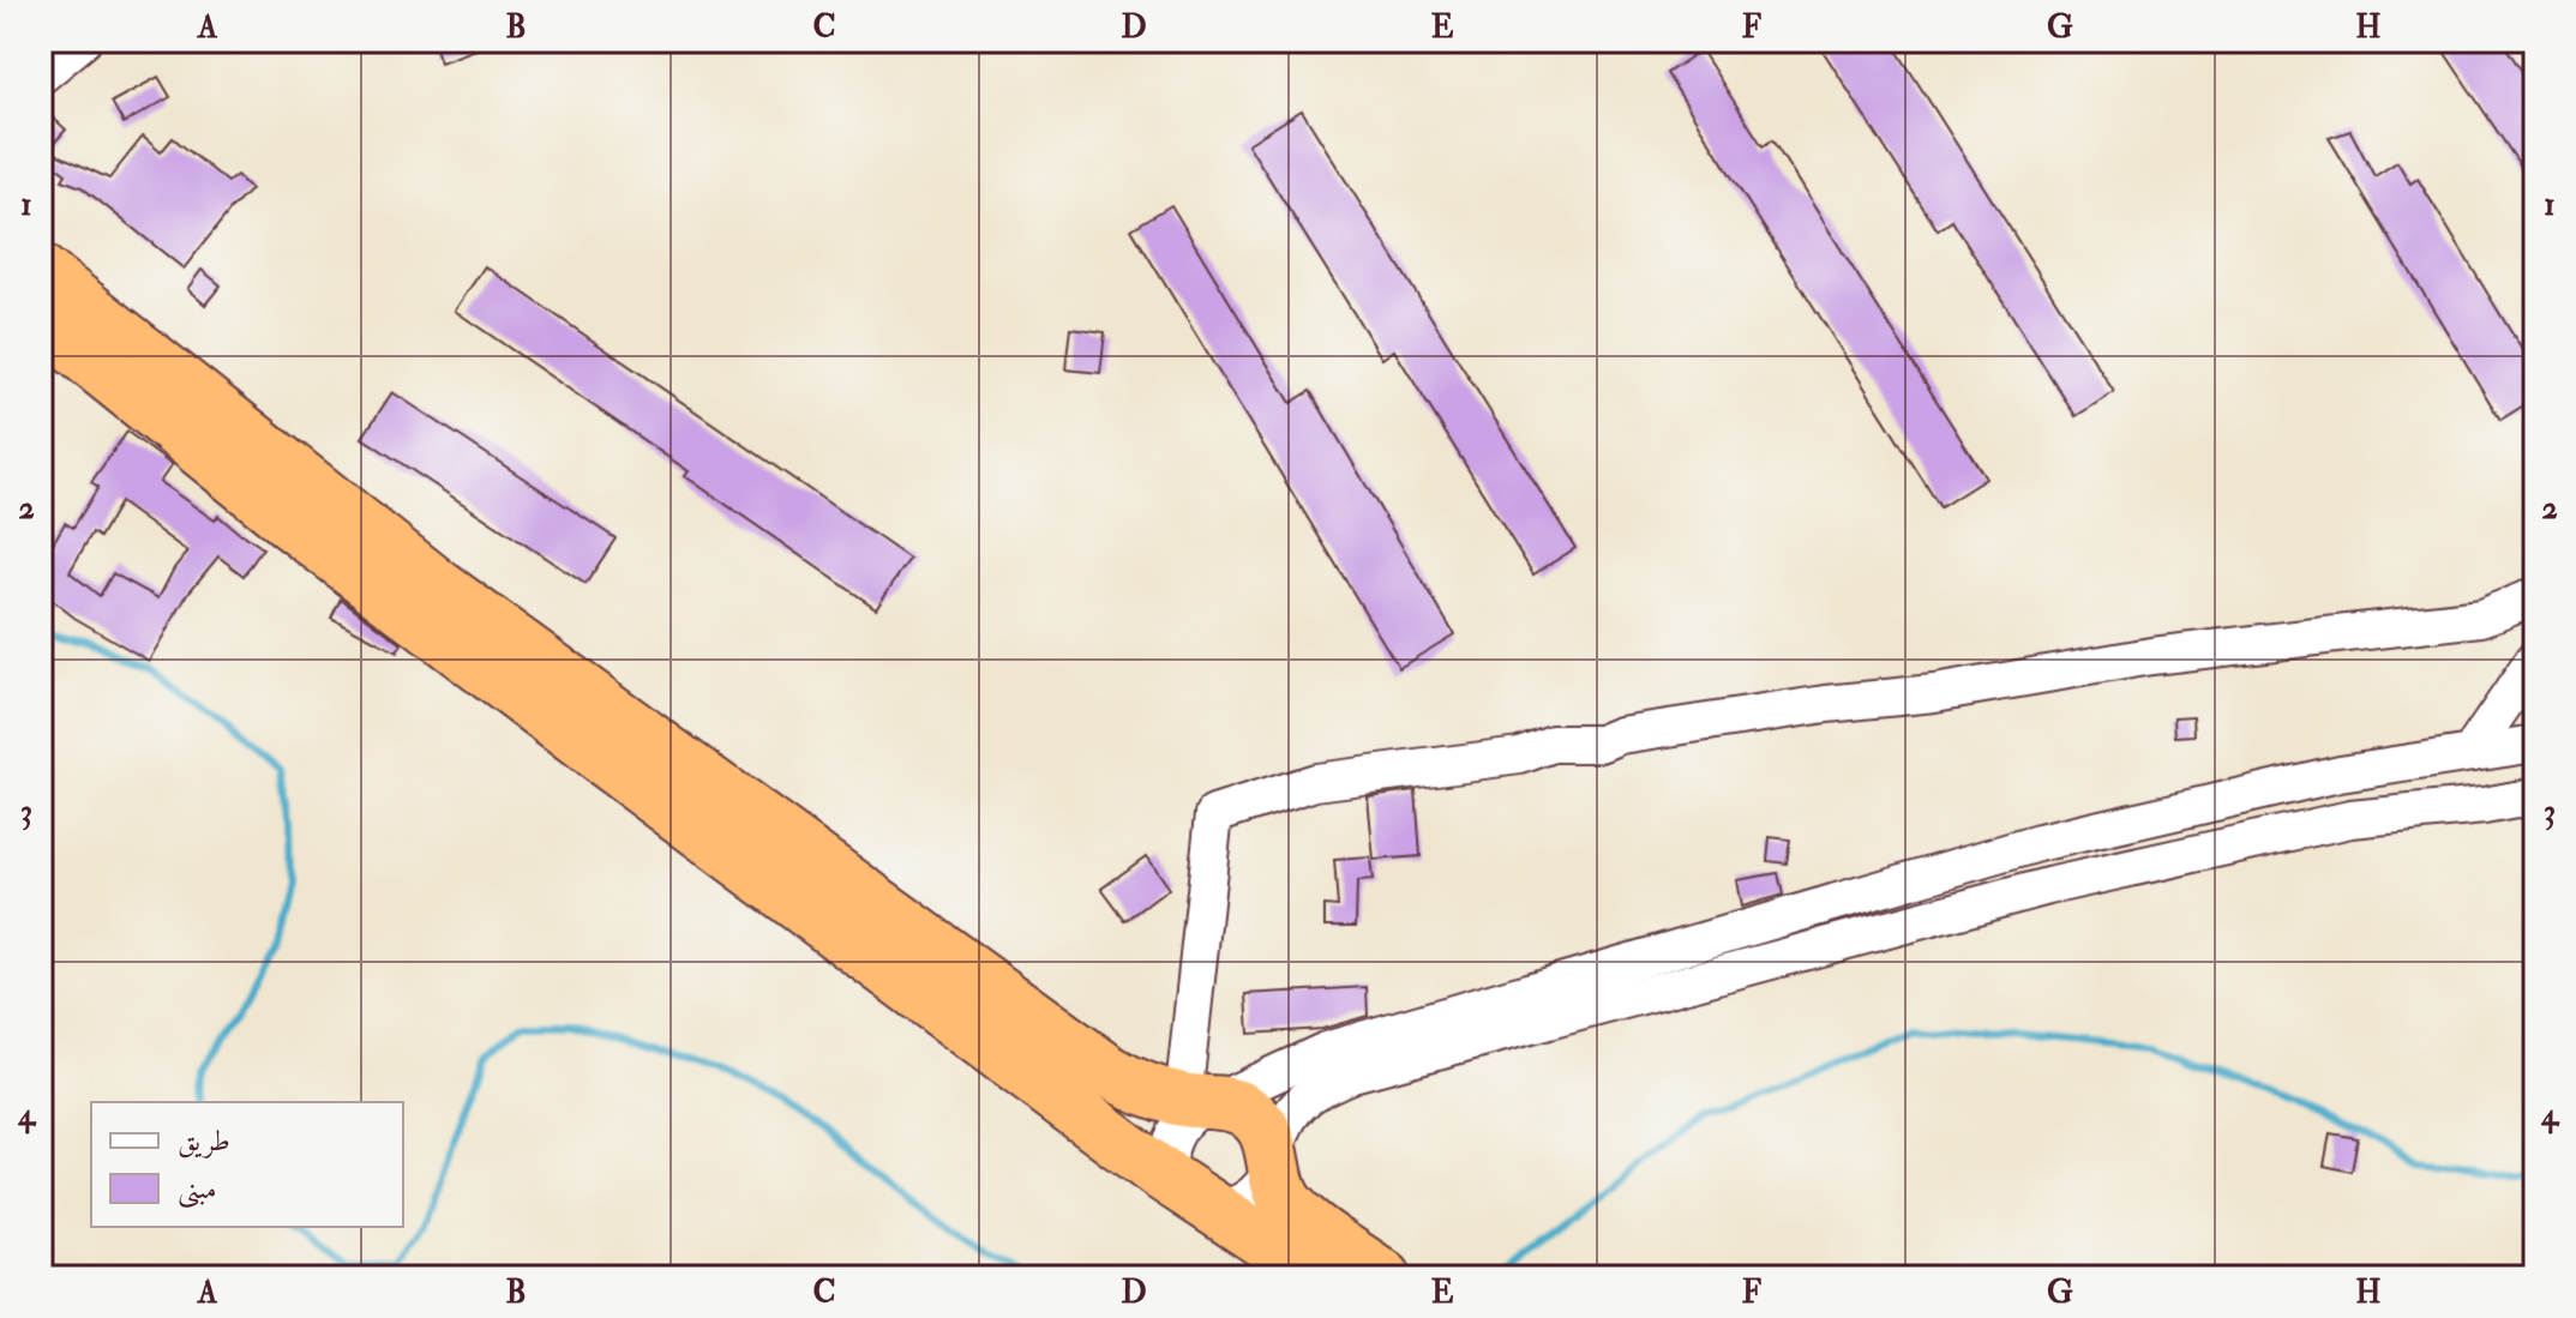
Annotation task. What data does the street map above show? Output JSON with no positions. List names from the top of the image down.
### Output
{
  "legend": ["طريق", "مبنى"],
  "grid": {
    "columns": [
      "A",
      "B",
      "C",
      "D",
      "E",
      "F",
      "G",
      "H"
    ],
    "rows": [
      "1",
      "2",
      "3",
      "4"
    ]
  }
}
